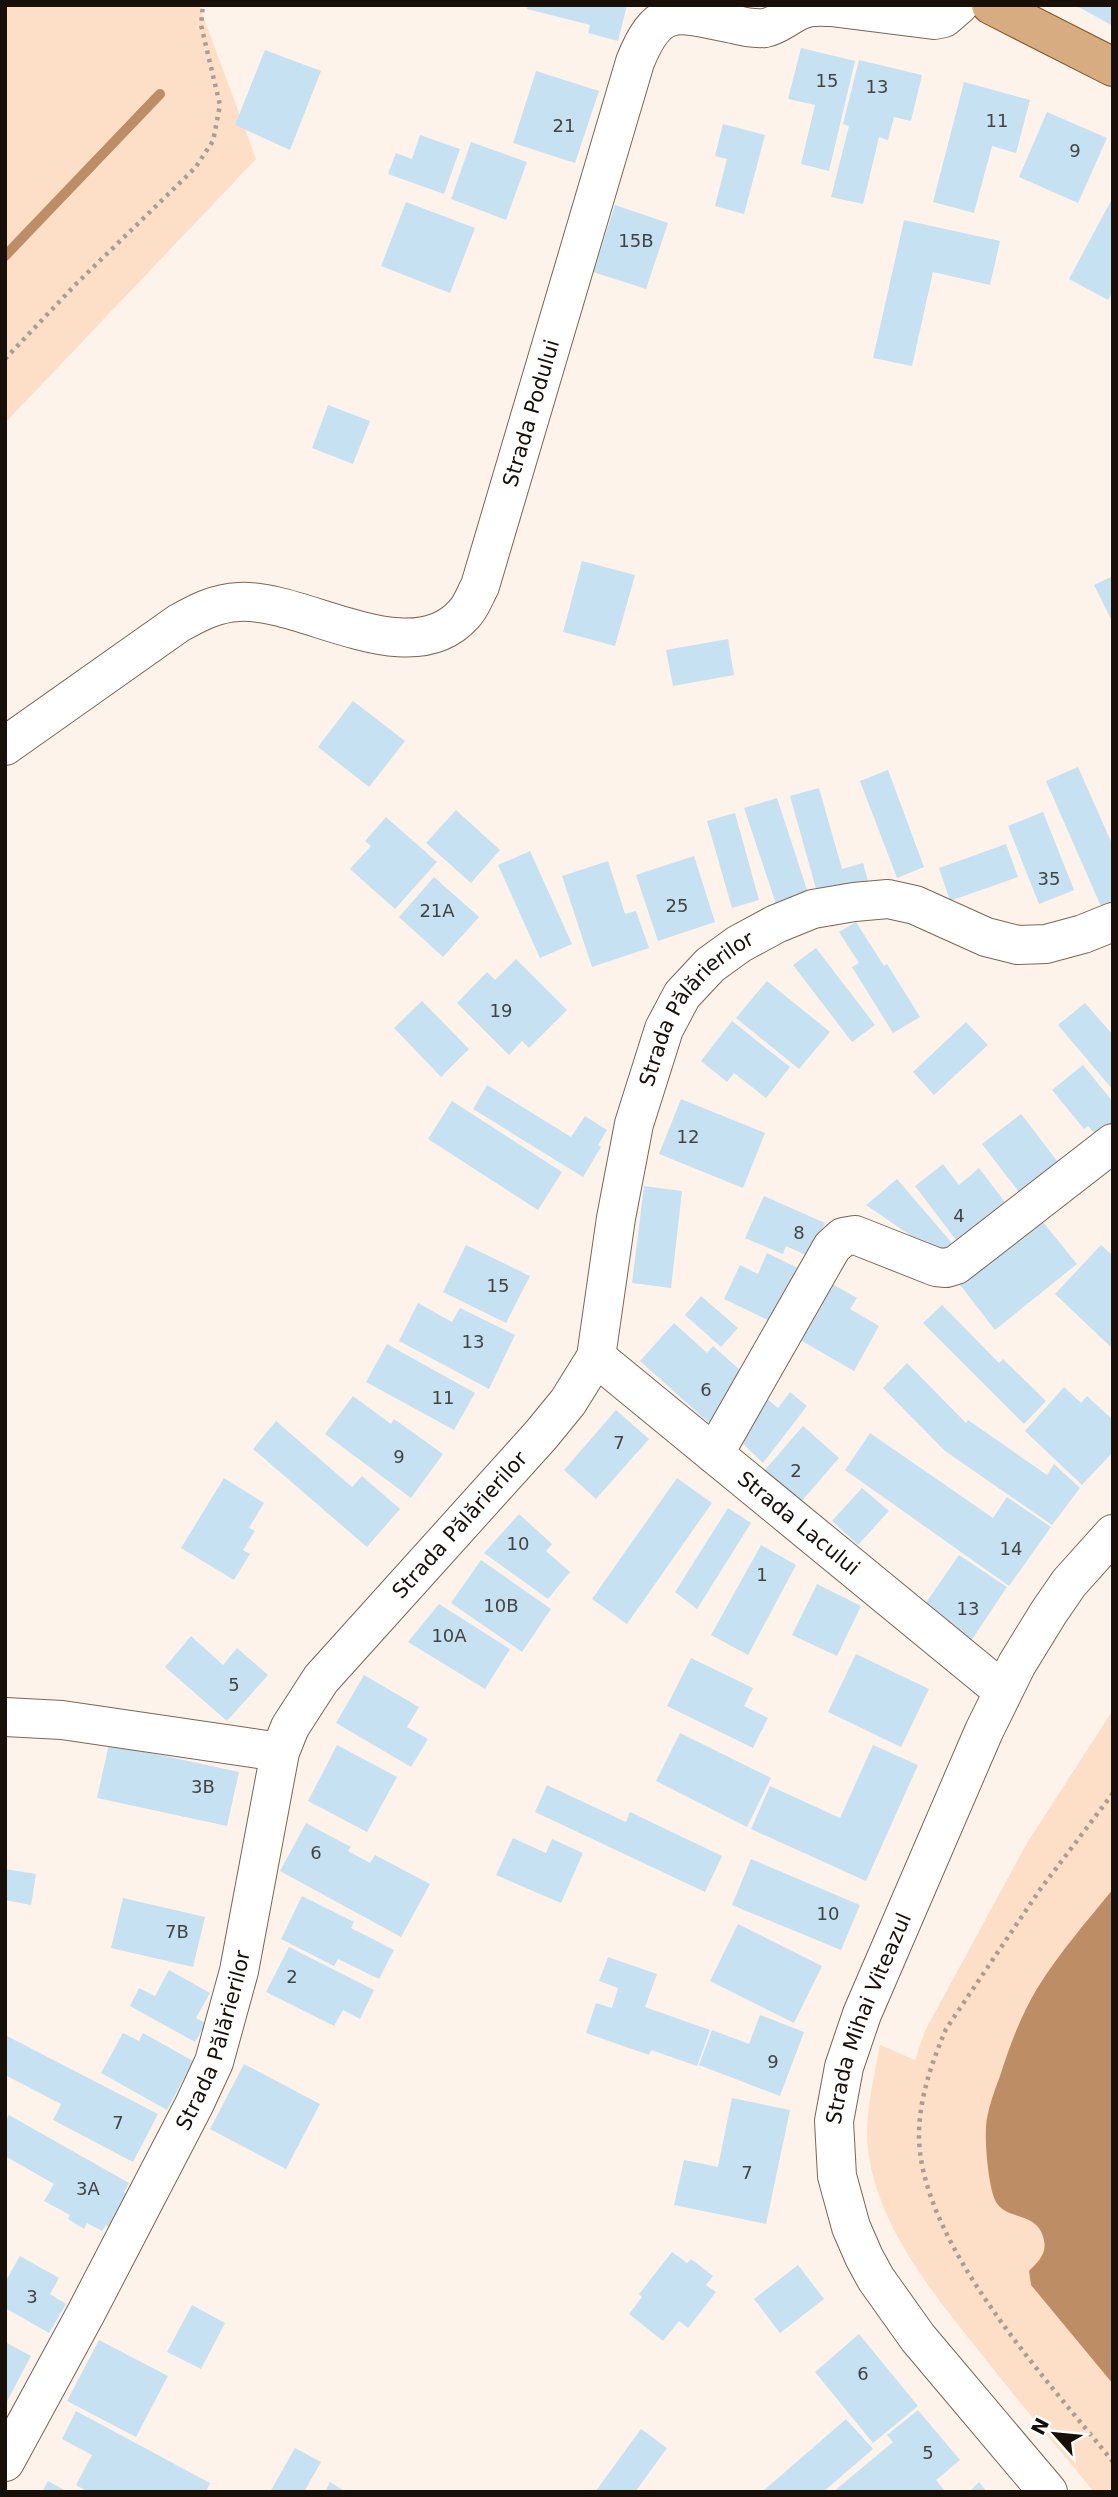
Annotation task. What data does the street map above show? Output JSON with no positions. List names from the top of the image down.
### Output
{
  "streets": {
    "street": [
      "Strada Podului",
      "Strada Pălărierilor",
      "Strada Lacului",
      "Strada Mihai Viteazul"
    ]
  },
  "crossings": [
    ["Strada Pălărierilor", "Strada Lacului"],
    ["Strada Lacului", "Strada Mihai Viteazul"]
  ],
  "house_numbers": [
    "15",
    "13",
    "11",
    "21",
    "9",
    "15B",
    "35",
    "25",
    "21A",
    "19",
    "12",
    "4",
    "8",
    "15",
    "13",
    "6",
    "11",
    "7",
    "9",
    "2",
    "10",
    "14",
    "1",
    "10B",
    "13",
    "10A",
    "5",
    "3B",
    "6",
    "10",
    "7B",
    "2",
    "9",
    "7",
    "7",
    "3A",
    "3",
    "6",
    "5"
  ],
  "north": "top left"
}
